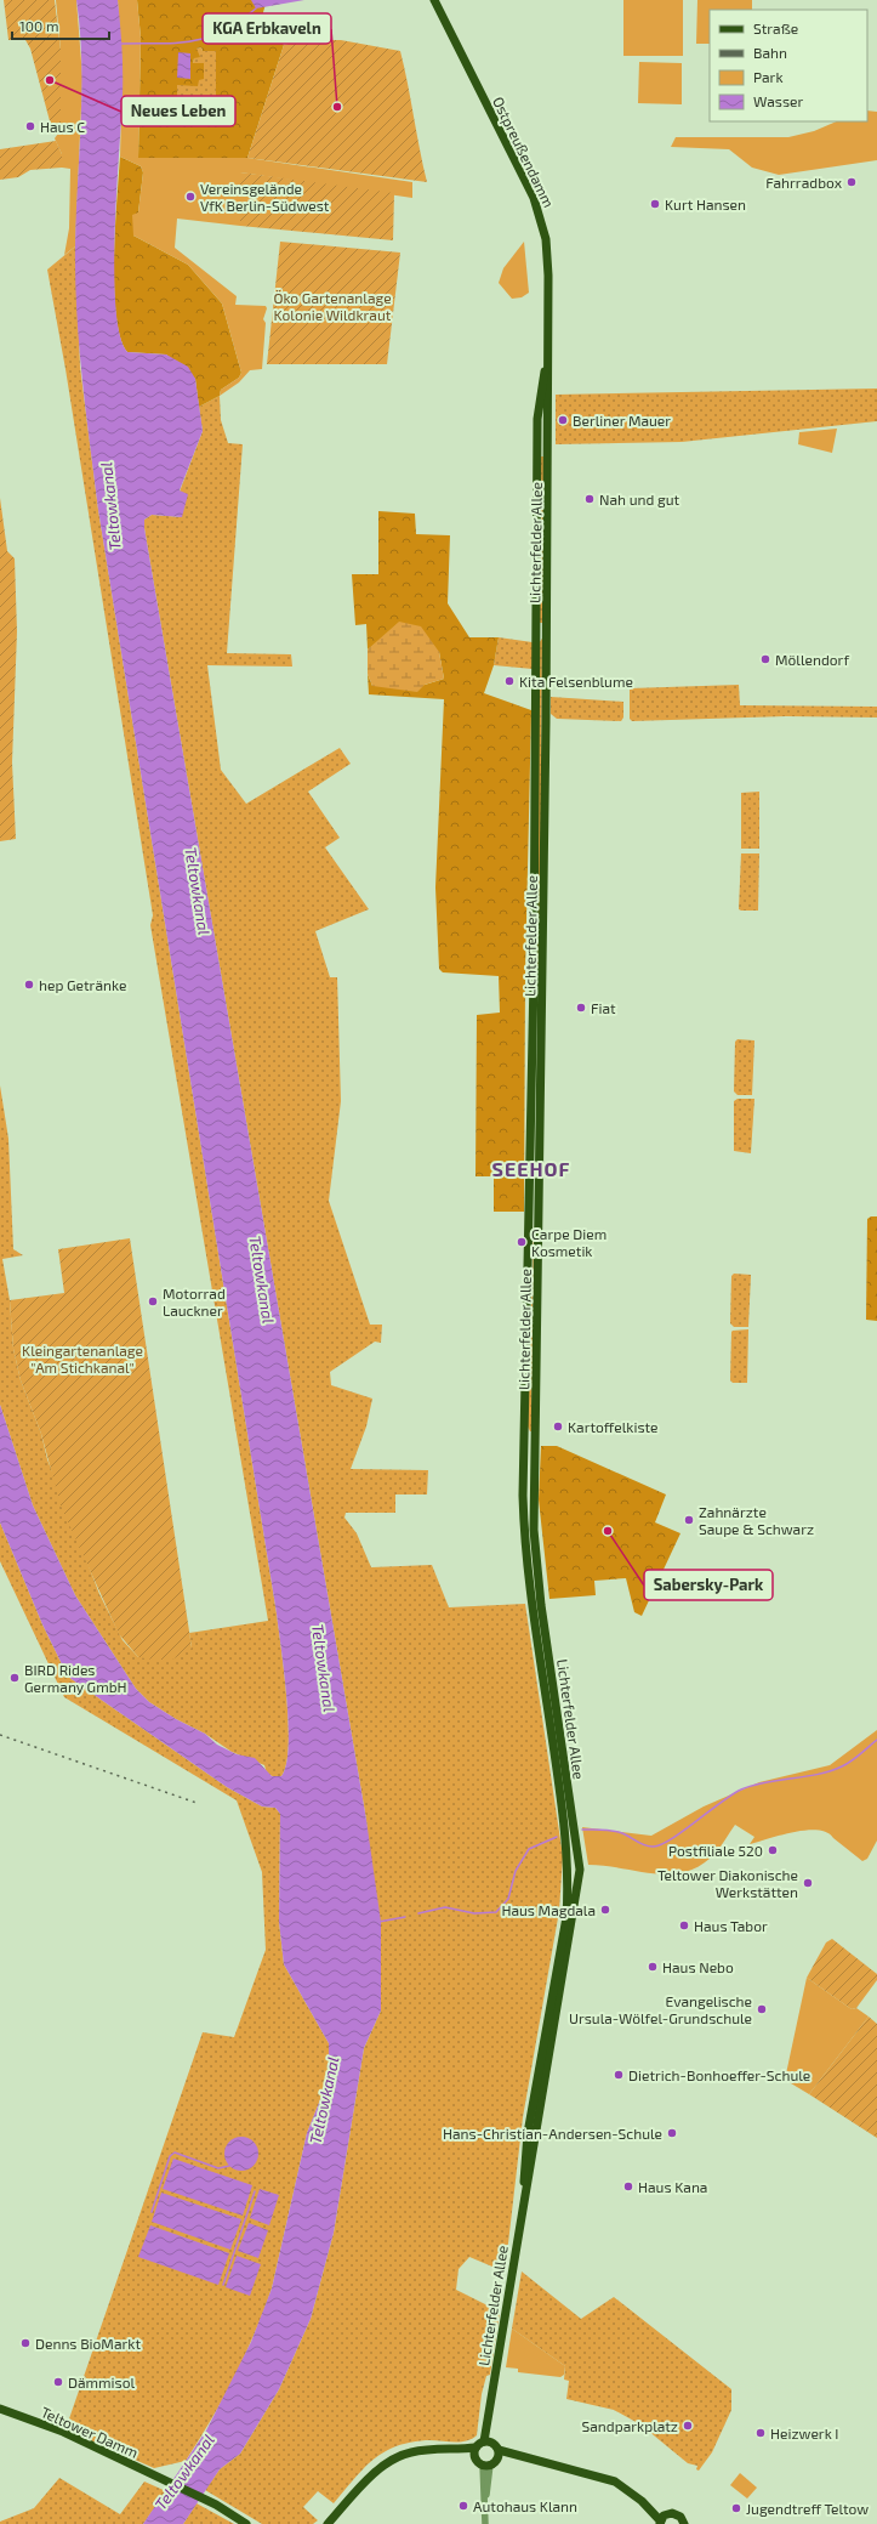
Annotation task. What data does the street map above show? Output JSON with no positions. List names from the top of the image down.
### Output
{
  "streets": {
    "main road": ["Ostpreußendamm", "Lichterfelder Allee", "Teltower Damm"]
  },
  "crossings": [
    ["Ostpreußendamm", "Lichterfelder Allee"]
  ],
  "districts": ["SEEHOF"],
  "water": ["Teltowkanal"],
  "parks": ["Öko Gartenanlage Kolonie Wildkraut", "Kleingartenanlage \"Am Stichkanal\""],
  "places": [
    "Neues Leben",
    "KGA Erbkaveln",
    "Haus C",
    "Fahrradbox",
    "Vereinsgelände VfK Berlin-Südwest",
    "Kurt Hansen",
    "Berliner Mauer",
    "Nah und gut",
    "Möllendorf",
    "Kita Felsenblume",
    "hep Getränke",
    "Fiat",
    "Carpe Diem Kosmetik",
    "Motorrad Lauckner",
    "Kartoffelkiste",
    "Zahnärzte Saupe & Schwarz",
    "Sabersky-Park",
    "BIRD Rides Germany GmbH",
    "Postfiliale 520",
    "Teltower Diakonische Werkstätten",
    "Haus Magdala",
    "Haus Tabor",
    "Haus Nebo",
    "Evangelische Ursula-Wölfel-Grundschule",
    "Dietrich-Bonhoeffer-Schule",
    "Hans-Christian-Andersen-Schule",
    "Haus Kana",
    "Denns BioMarkt",
    "Dämmisol",
    "Sandparkplatz",
    "Heizwerk I",
    "Autohaus Klann",
    "Jugendtreff Teltow"
  ],
  "legend": [
    "Straße",
    "Bahn",
    "Park",
    "Wasser"
  ],
  "scale_bar": "100 m"
}
